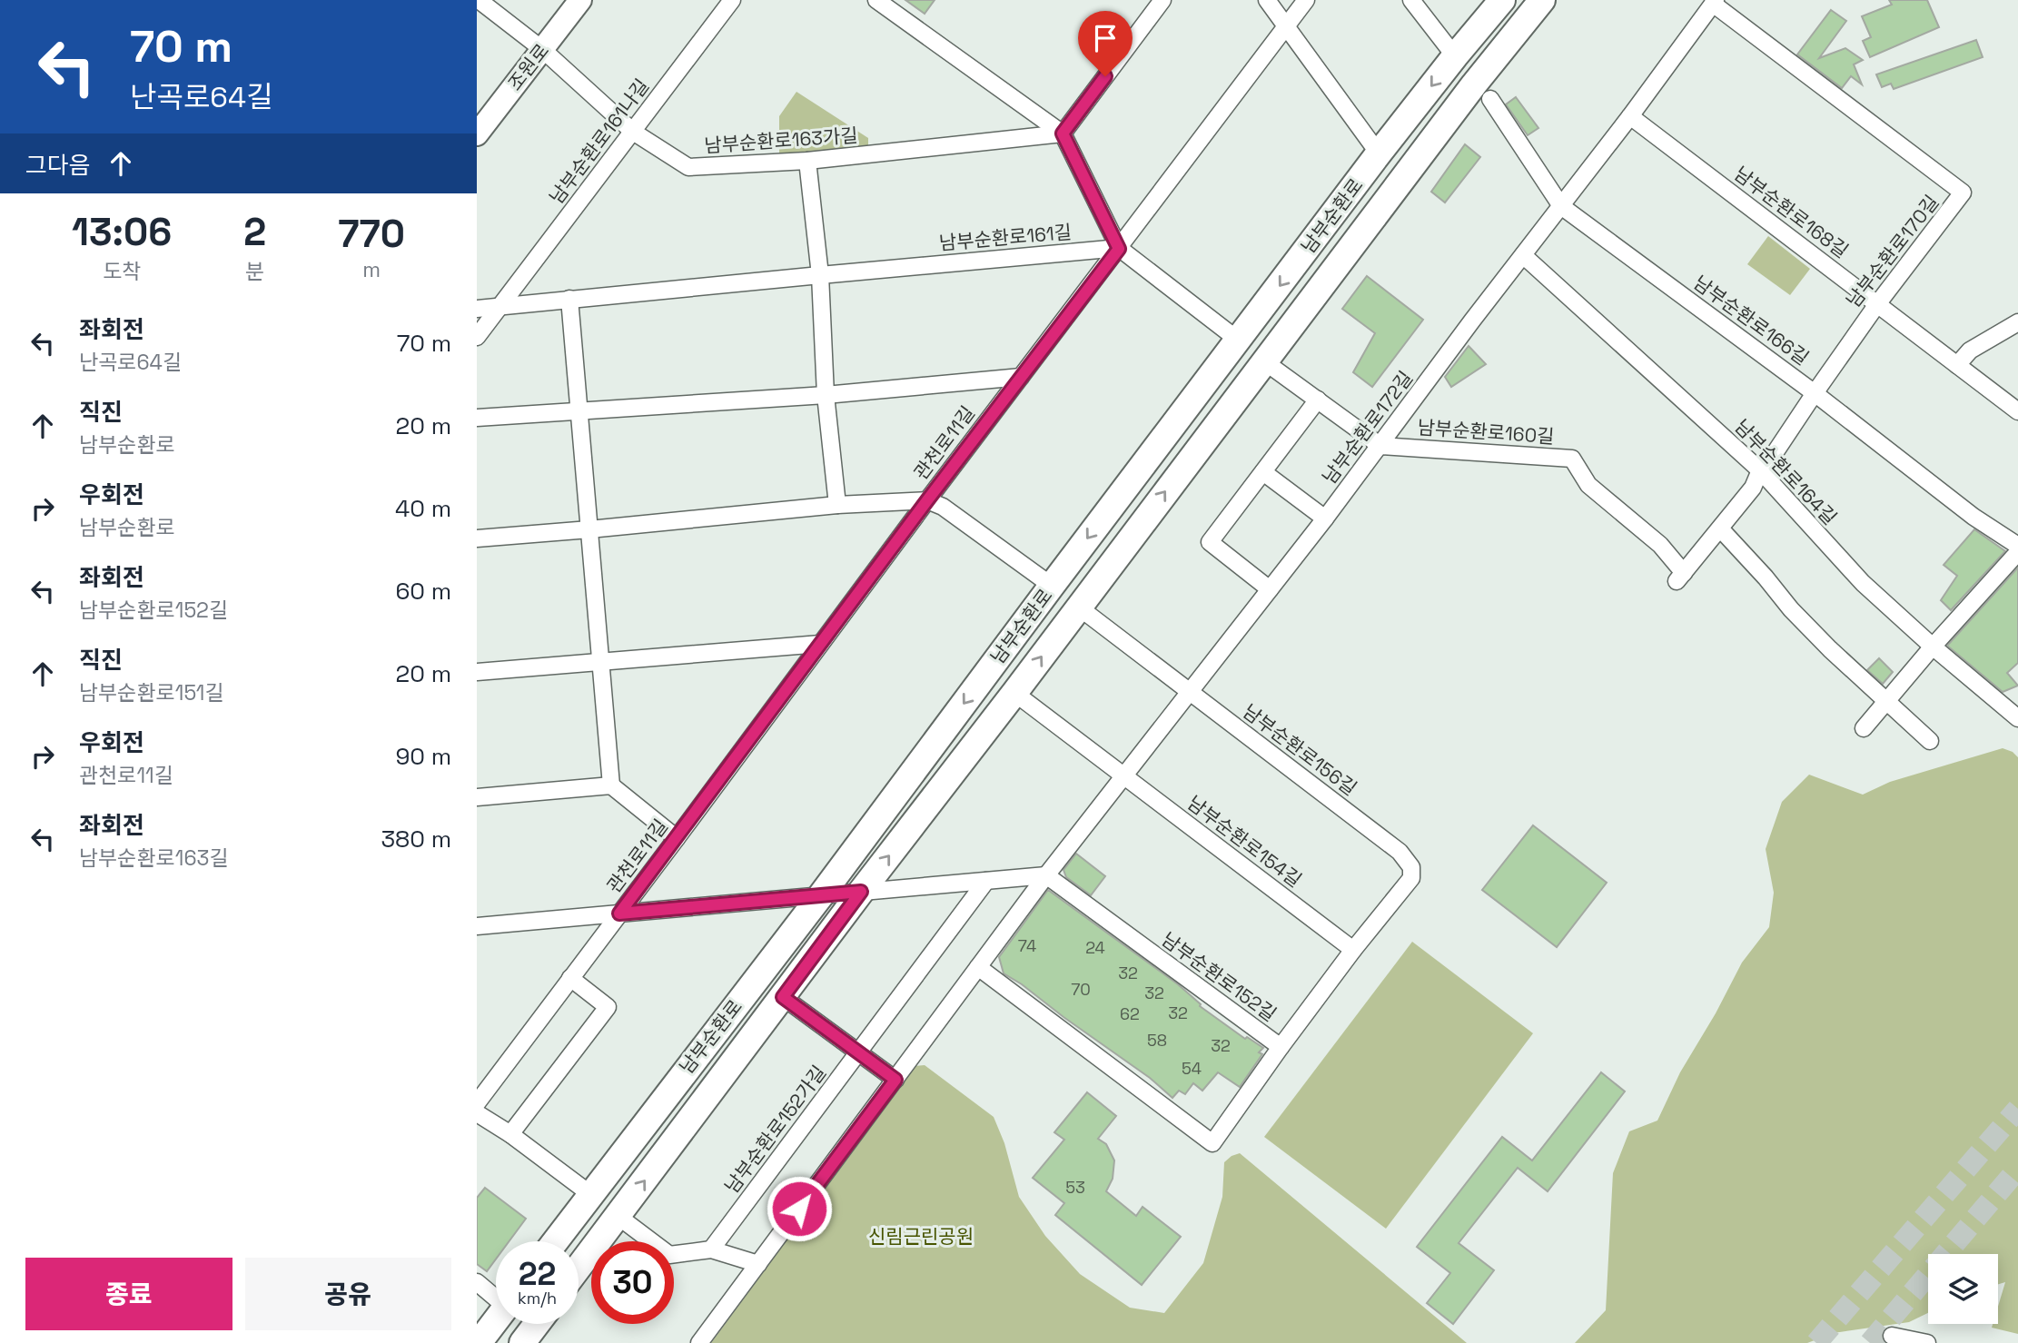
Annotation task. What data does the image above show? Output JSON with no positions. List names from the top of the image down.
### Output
{
  "streets": {
    "main road": ["남부순환로"],
    "street": [
      "조원로",
      "남부순환로163가길",
      "남부순환로161나길",
      "남부순환로168길",
      "남부순환로161길",
      "남부순환로170길",
      "남부순환로166길",
      "남부순환로172길",
      "남부순환로160길",
      "관천로11길",
      "남부순환로164길",
      "남부순환로156길",
      "남부순환로154길",
      "남부순환로152길",
      "남부순환로152가길"
    ]
  },
  "crossings": [
    ["조원로", "남부순환로163가길"],
    ["남부순환로163가길", "남부순환로161나길"],
    ["남부순환로161나길", "남부순환로161길"],
    ["남부순환로168길", "남부순환로170길"],
    ["남부순환로168길", "남부순환로172길"],
    ["남부순환로", "남부순환로156길"],
    ["남부순환로", "남부순환로154길"],
    ["남부순환로161길", "관천로11길"],
    ["남부순환로170길", "남부순환로166길"],
    ["남부순환로170길", "남부순환로172길"],
    ["남부순환로170길", "남부순환로160길"],
    ["남부순환로170길", "남부순환로164길"],
    ["남부순환로166길", "남부순환로172길"],
    ["남부순환로172길", "남부순환로160길"],
    ["남부순환로172길", "남부순환로164길"],
    ["남부순환로172길", "남부순환로156길"],
    ["남부순환로172길", "남부순환로154길"],
    ["남부순환로172길", "남부순환로152길"],
    ["남부순환로156길", "남부순환로154길"]
  ],
  "parks": ["신림근린공원"],
  "house_numbers": [
    "74",
    "24",
    "32",
    "70",
    "32",
    "32",
    "62",
    "58",
    "32",
    "54",
    "53"
  ],
  "page": {
    "turn": ["70 m", "난곡로64길"],
    "then": "그다음",
    "eta": [
      "13:06",
      "도착",
      "2",
      "분",
      "770",
      "m"
    ],
    "list": [
      {
        "name": "좌회전",
        "note": "난곡로64길",
        "value": "70 m"
      },
      {
        "name": "직진",
        "note": "남부순환로",
        "value": "20 m"
      },
      {
        "name": "우회전",
        "note": "남부순환로",
        "value": "40 m"
      },
      {
        "name": "좌회전",
        "note": "남부순환로152길",
        "value": "60 m"
      },
      {
        "name": "직진",
        "note": "남부순환로151길",
        "value": "20 m"
      },
      {
        "name": "우회전",
        "note": "관천로11길",
        "value": "90 m"
      },
      {
        "name": "좌회전",
        "note": "남부순환로163길",
        "value": "380 m"
      }
    ],
    "speed": "22 km/h",
    "limit": "30",
    "buttons": ["종료", "공유"]
  }
}
